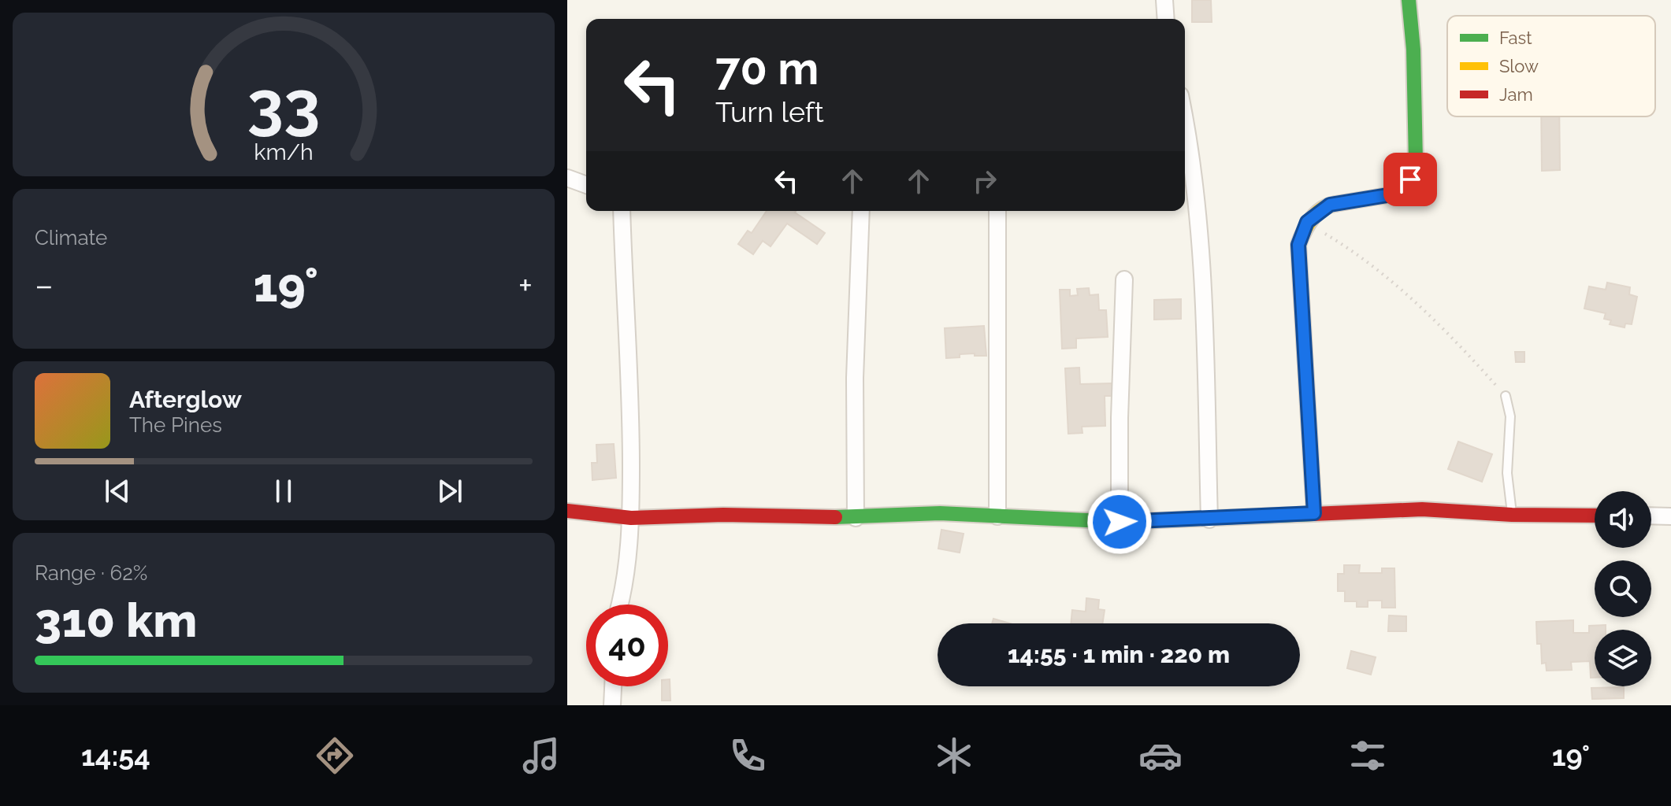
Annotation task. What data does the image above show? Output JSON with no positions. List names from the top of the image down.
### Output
{
  "legend": ["Fast", "Slow", "Jam"],
  "page": {
    "turn": ["70 m", "Turn left"],
    "tile": [
      "Climate",
      ["Range · 62%", "310 km"]
    ],
    "heat": ["−", "19°", "+"],
    "song": ["Afterglow", "The Pines"],
    "limit": "40",
    "trip": "14:55 · 1 min · 220 m",
    "tabs": ["14:54", "19°"],
    "gauge": ["33", "km/h"]
  }
}
